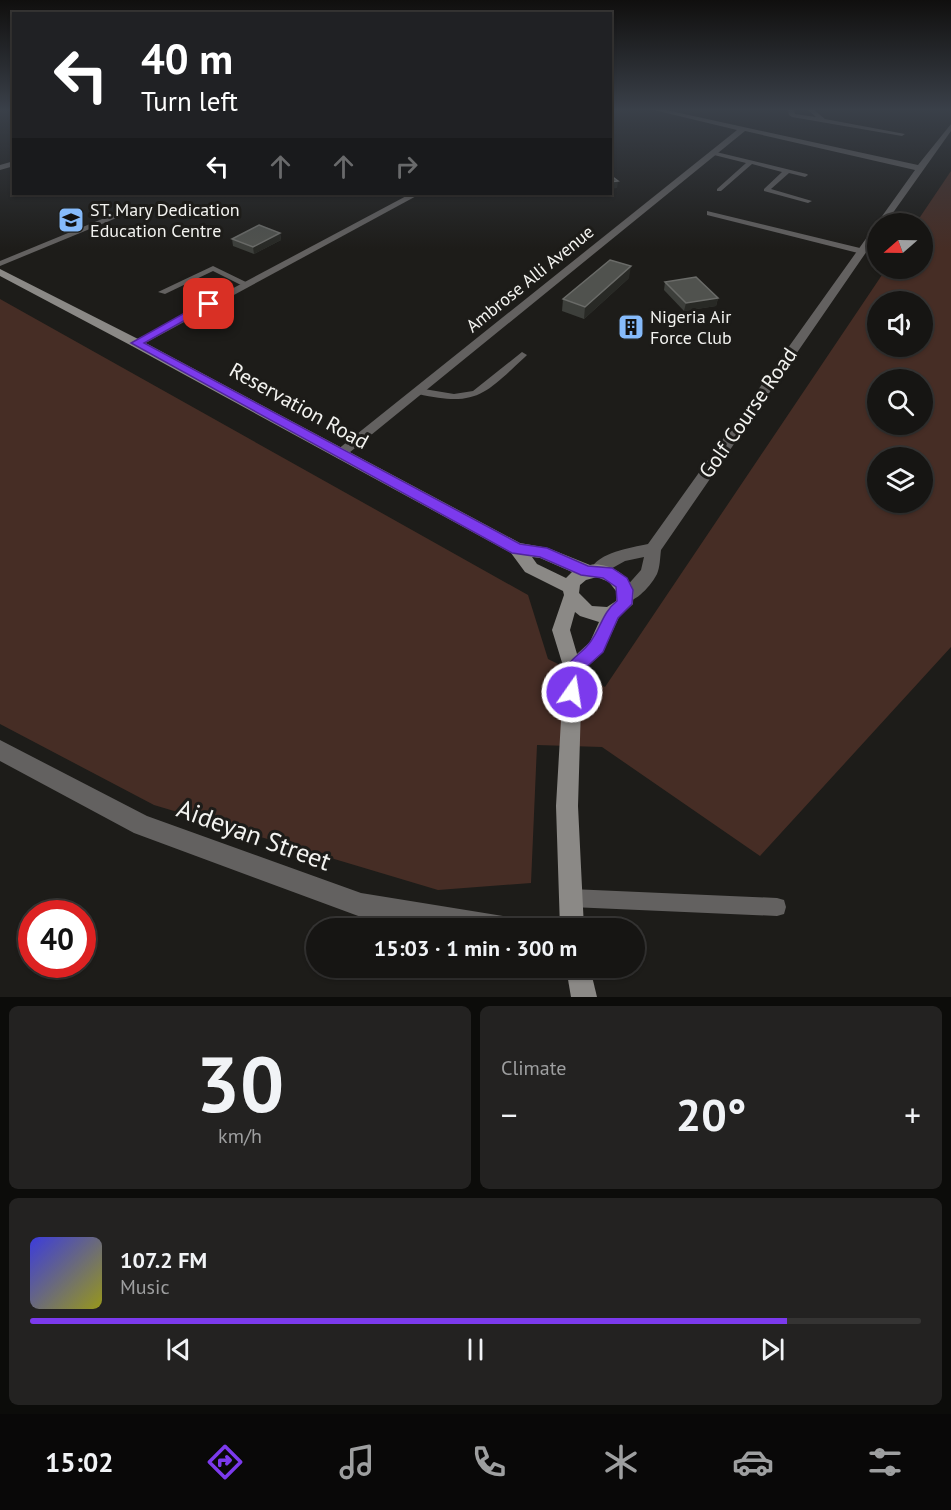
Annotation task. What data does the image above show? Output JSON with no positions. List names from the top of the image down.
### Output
{
  "streets": {
    "street": [
      "Ambrose Alli Avenue",
      "Reservation Road",
      "Golf Course Road",
      "Aideyan Street"
    ]
  },
  "crossings": [
    ["Ambrose Alli Avenue", "Reservation Road"],
    ["Reservation Road", "Golf Course Road"]
  ],
  "places": {
    "school or university": ["ST. Mary Dedication Education Centre"],
    "building": ["Nigeria Air Force Club"]
  },
  "north": "left",
  "page": {
    "turn": ["40 m", "Turn left"],
    "limit": "40",
    "trip": "15:03 · 1 min · 300 m",
    "tile": [
      ["30", "km/h"],
      "Climate"
    ],
    "heat": ["−", "20°", "+"],
    "song": ["107.2 FM", "Music"],
    "tabs": "15:02"
  }
}
